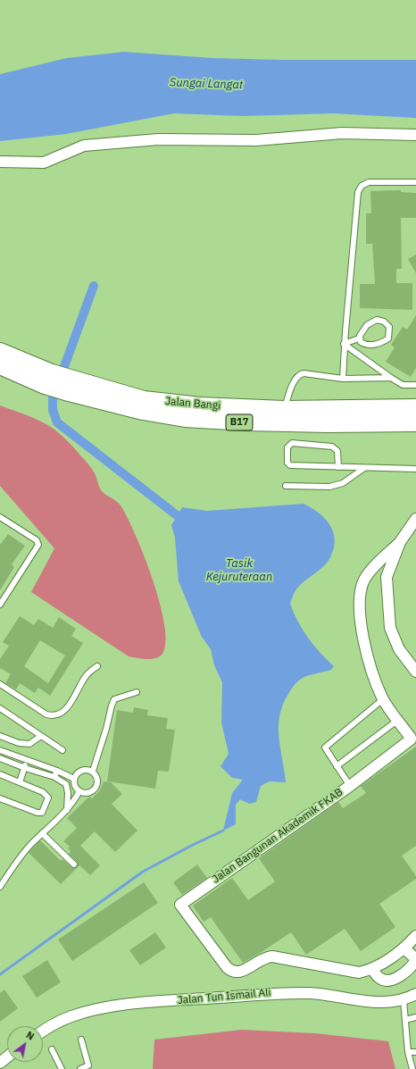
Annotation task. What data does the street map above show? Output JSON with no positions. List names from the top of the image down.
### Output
{
  "streets": {
    "main road": ["Jalan Bangi", "B17"],
    "street": ["Jalan Bangunan Akademik FKAB", "Jalan Tun Ismail Ali"]
  },
  "water": ["Sungai Langat", "Tasik Kejuruteraan"],
  "north": "top right"
}
